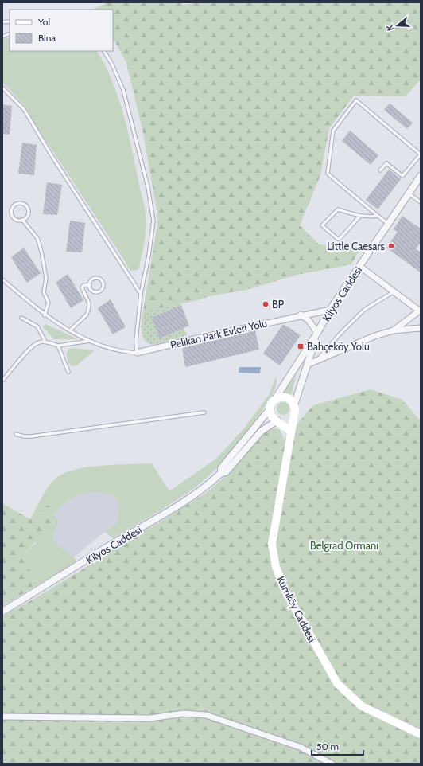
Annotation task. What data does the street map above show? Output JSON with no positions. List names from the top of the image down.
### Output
{
  "streets": {
    "main road": ["Kumköy Caddesi"],
    "street": ["Kilyos Caddesi", "Pelikan Park Evleri Yolu"]
  },
  "crossings": [
    ["Kilyos Caddesi", "Pelikan Park Evleri Yolu"]
  ],
  "parks": ["Belgrad Ormanı"],
  "places": {
    "other": ["Little Caesars", "BP"],
    "transit": ["Bahçeköy Yolu"]
  },
  "legend": ["Yol", "Bina"],
  "scale_bar": "50 m",
  "north": "left"
}
